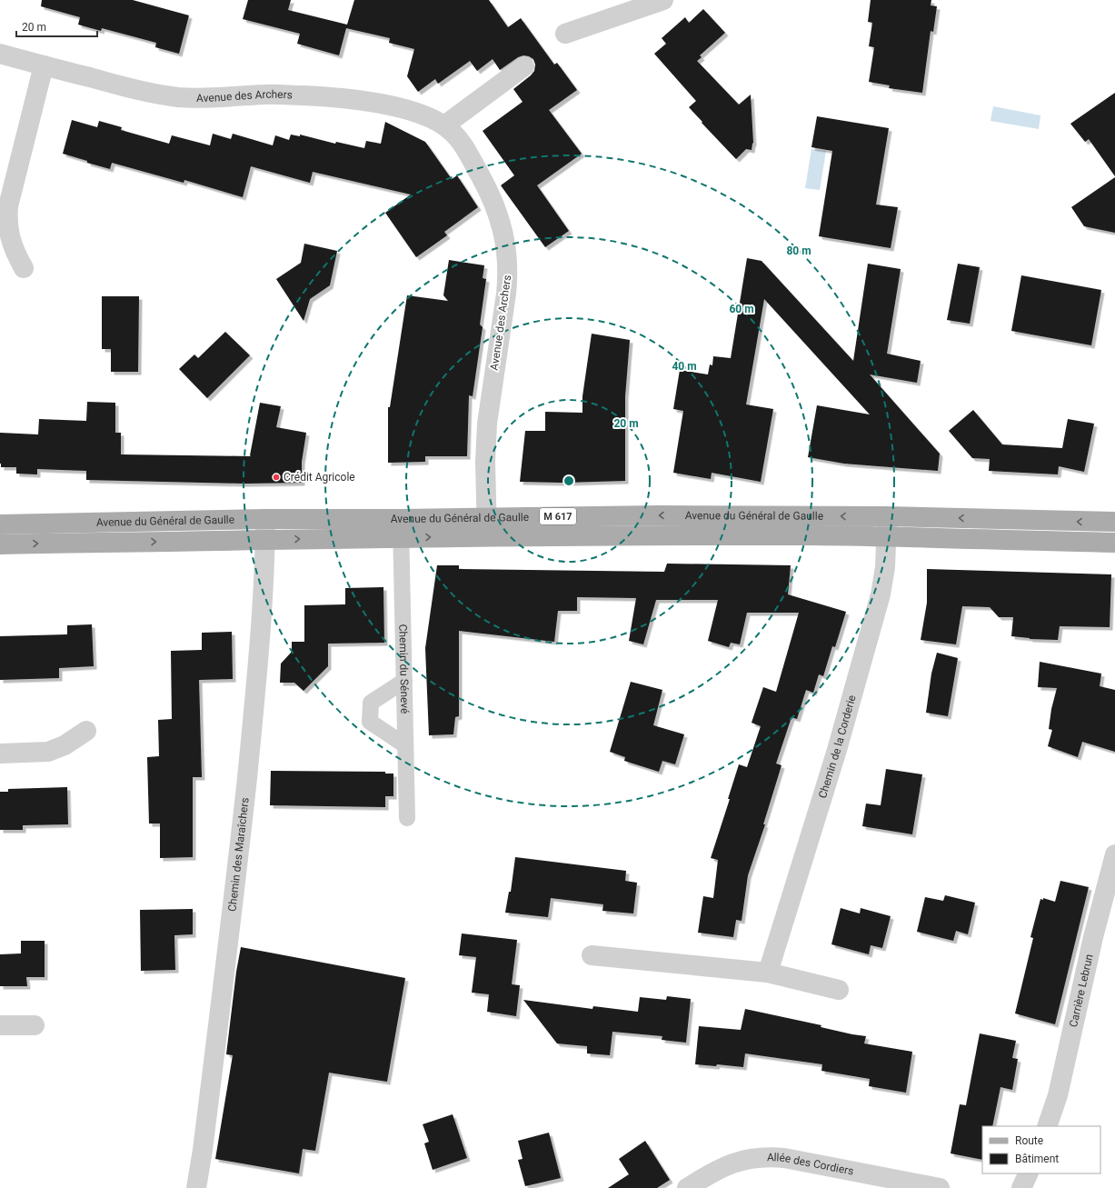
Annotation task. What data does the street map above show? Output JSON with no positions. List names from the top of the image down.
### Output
{
  "streets": {
    "main road": ["Avenue du Général de Gaulle", "M 617"],
    "street": [
      "Avenue des Archers",
      "Chemin de la Corderie",
      "Chemin des Maraîchers",
      "Carrière Lebrun",
      "Allée des Cordiers"
    ],
    "lane": ["Chemin du Sénevé"]
  },
  "crossings": [
    ["Avenue des Archers", "Avenue du Général de Gaulle"],
    ["Avenue du Général de Gaulle", "Chemin du Sénevé"],
    ["Avenue du Général de Gaulle", "Chemin de la Corderie"],
    ["Avenue du Général de Gaulle", "Chemin des Maraîchers"]
  ],
  "places": ["Crédit Agricole"],
  "legend": ["Route", "Bâtiment"],
  "scale_bar": "20 m",
  "rings": [
    "80 m",
    "60 m",
    "40 m",
    "20 m"
  ]
}
